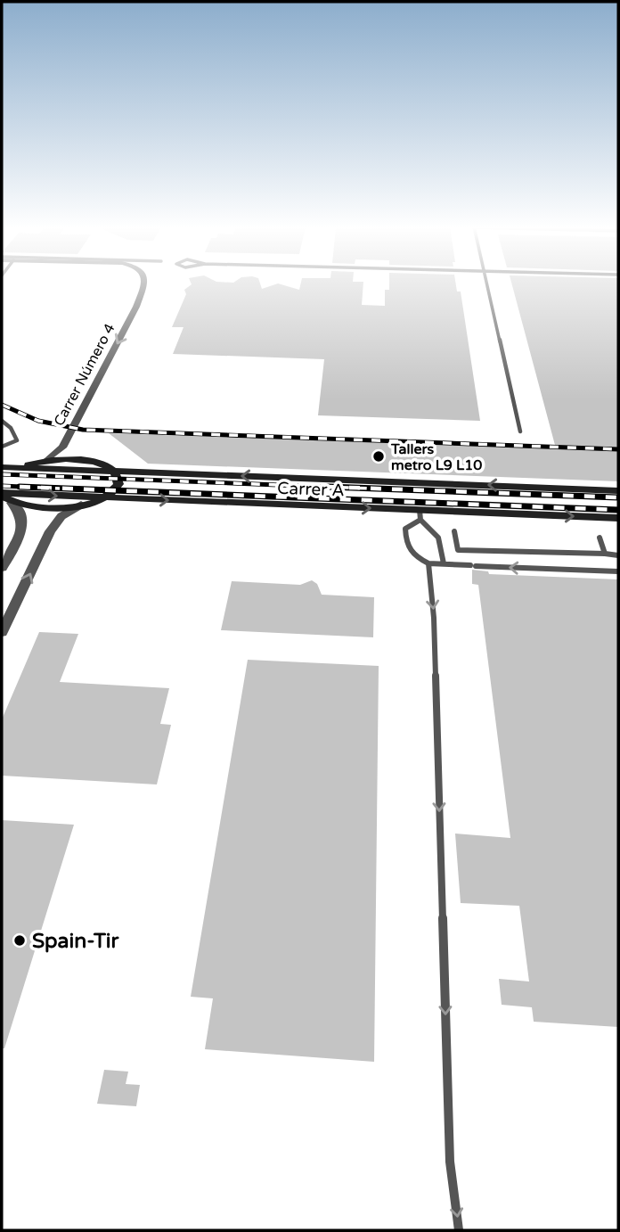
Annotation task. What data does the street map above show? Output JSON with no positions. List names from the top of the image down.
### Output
{
  "streets": {
    "main road": ["Carrer A"],
    "street": ["Carrer Número 4"]
  },
  "one_way": ["Carrer Número 4"],
  "places": ["Tallers metro L9 L10", "Spain-Tir"]
}
